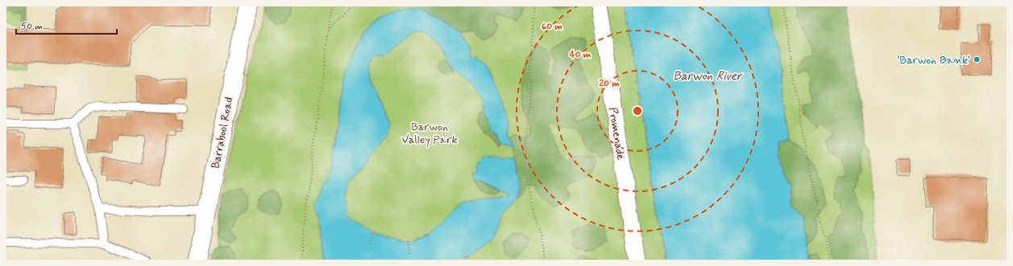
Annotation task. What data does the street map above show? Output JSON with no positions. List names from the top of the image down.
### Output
{
  "streets": {
    "street": ["Barrabool Road", "Promenade"]
  },
  "water": ["Barwon River"],
  "parks": ["Barwon Valley Park"],
  "places": ["'Barwon Bank'"],
  "scale_bar": "50 m",
  "rings": ["60 m", "40 m", "20 m"]
}
